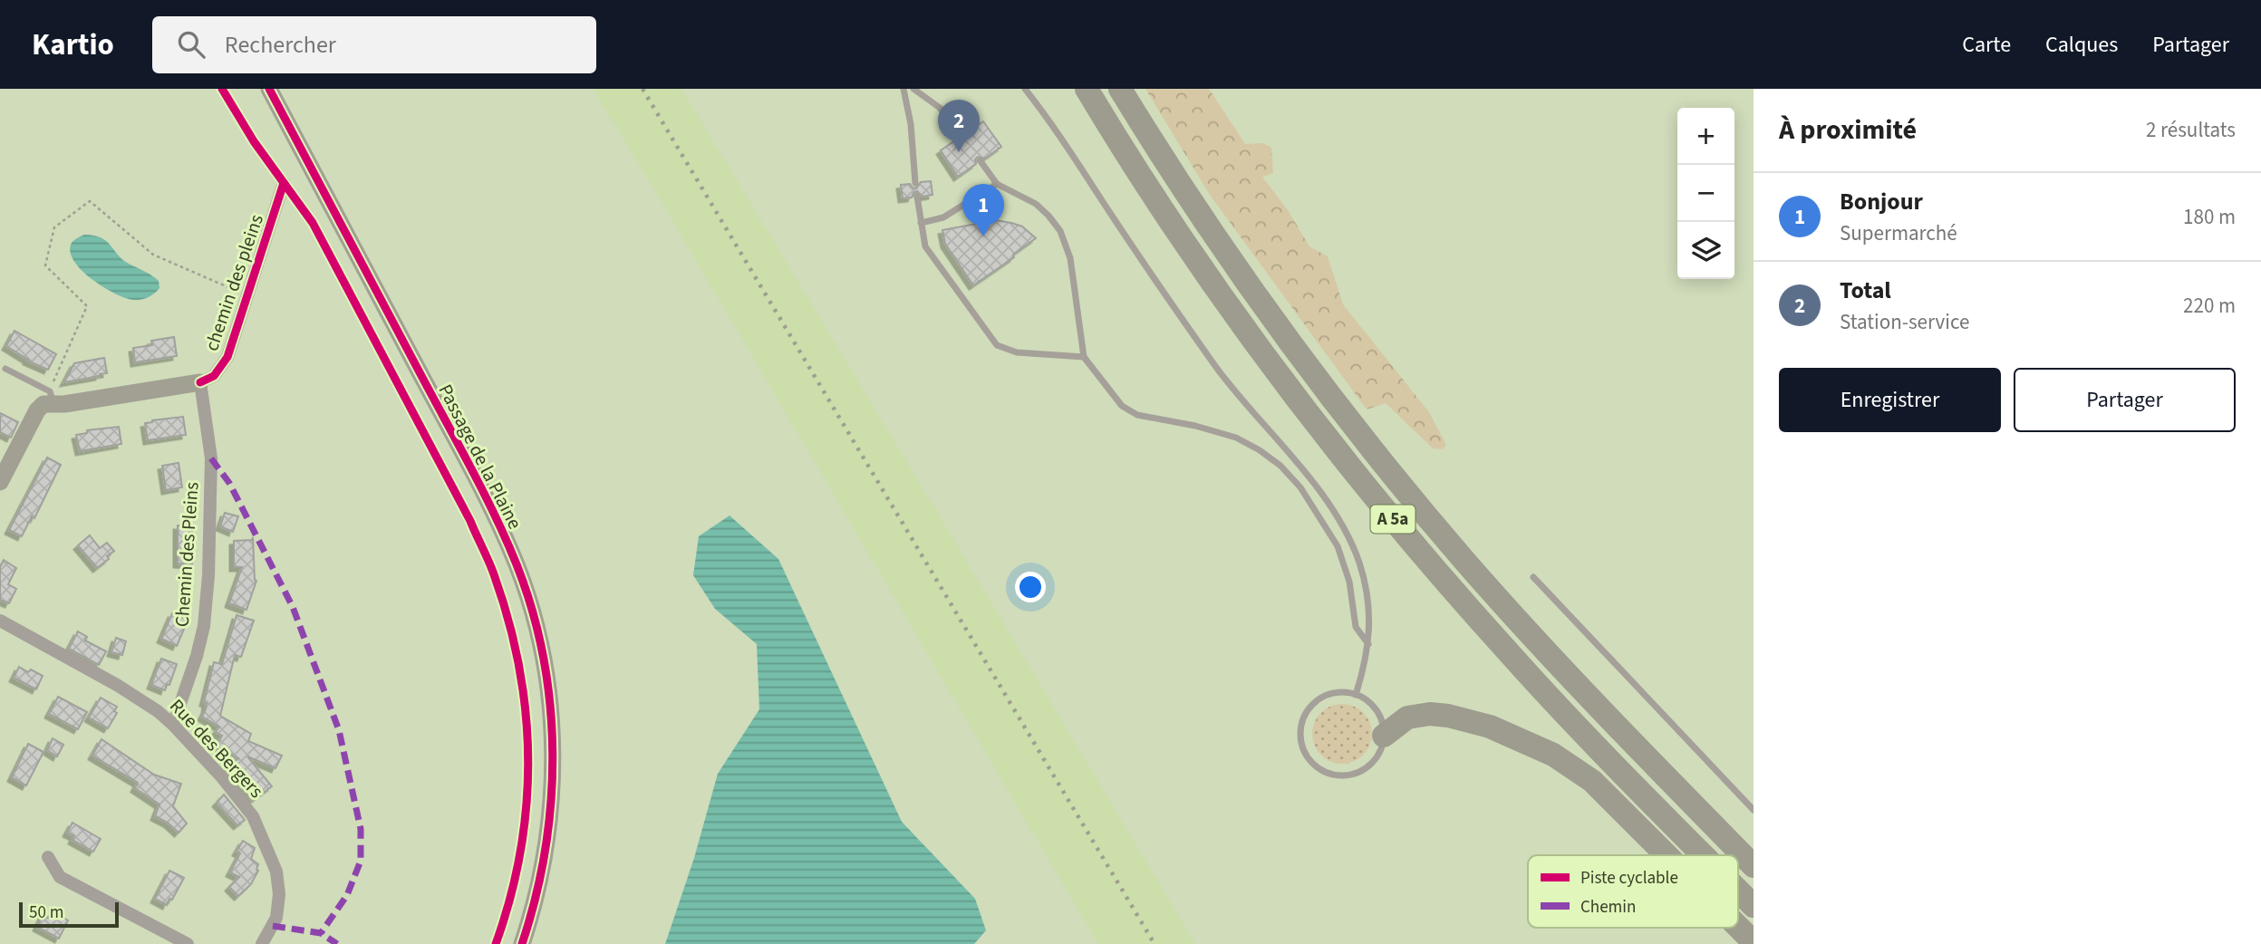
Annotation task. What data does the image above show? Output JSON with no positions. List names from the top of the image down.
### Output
{
  "streets": {
    "highway": ["A 5a"],
    "street": [
      "chemin des pleins",
      "Passage de la Plaine",
      "Chemin des Pleins",
      "Rue des Bergers"
    ]
  },
  "crossings": [
    ["chemin des pleins", "Chemin des Pleins"],
    ["Chemin des Pleins", "Rue des Bergers"]
  ],
  "legend": ["Piste cyclable", "Chemin"],
  "scale_bar": "50 m",
  "page": {
    "header": "Kartio",
    "search": "Rechercher",
    "nav": ["Carte", "Calques", "Partager"],
    "heading": ["À proximité", "2 résultats"],
    "pins": ["2", "1"],
    "map_buttons": ["+", "−"],
    "list": [
      {
        "mark": "1",
        "name": "Bonjour",
        "note": "Supermarché",
        "value": "180 m"
      },
      {
        "mark": "2",
        "name": "Total",
        "note": "Station-service",
        "value": "220 m"
      }
    ],
    "buttons": ["Enregistrer", "Partager"],
    "scale": "50 m"
  }
}
